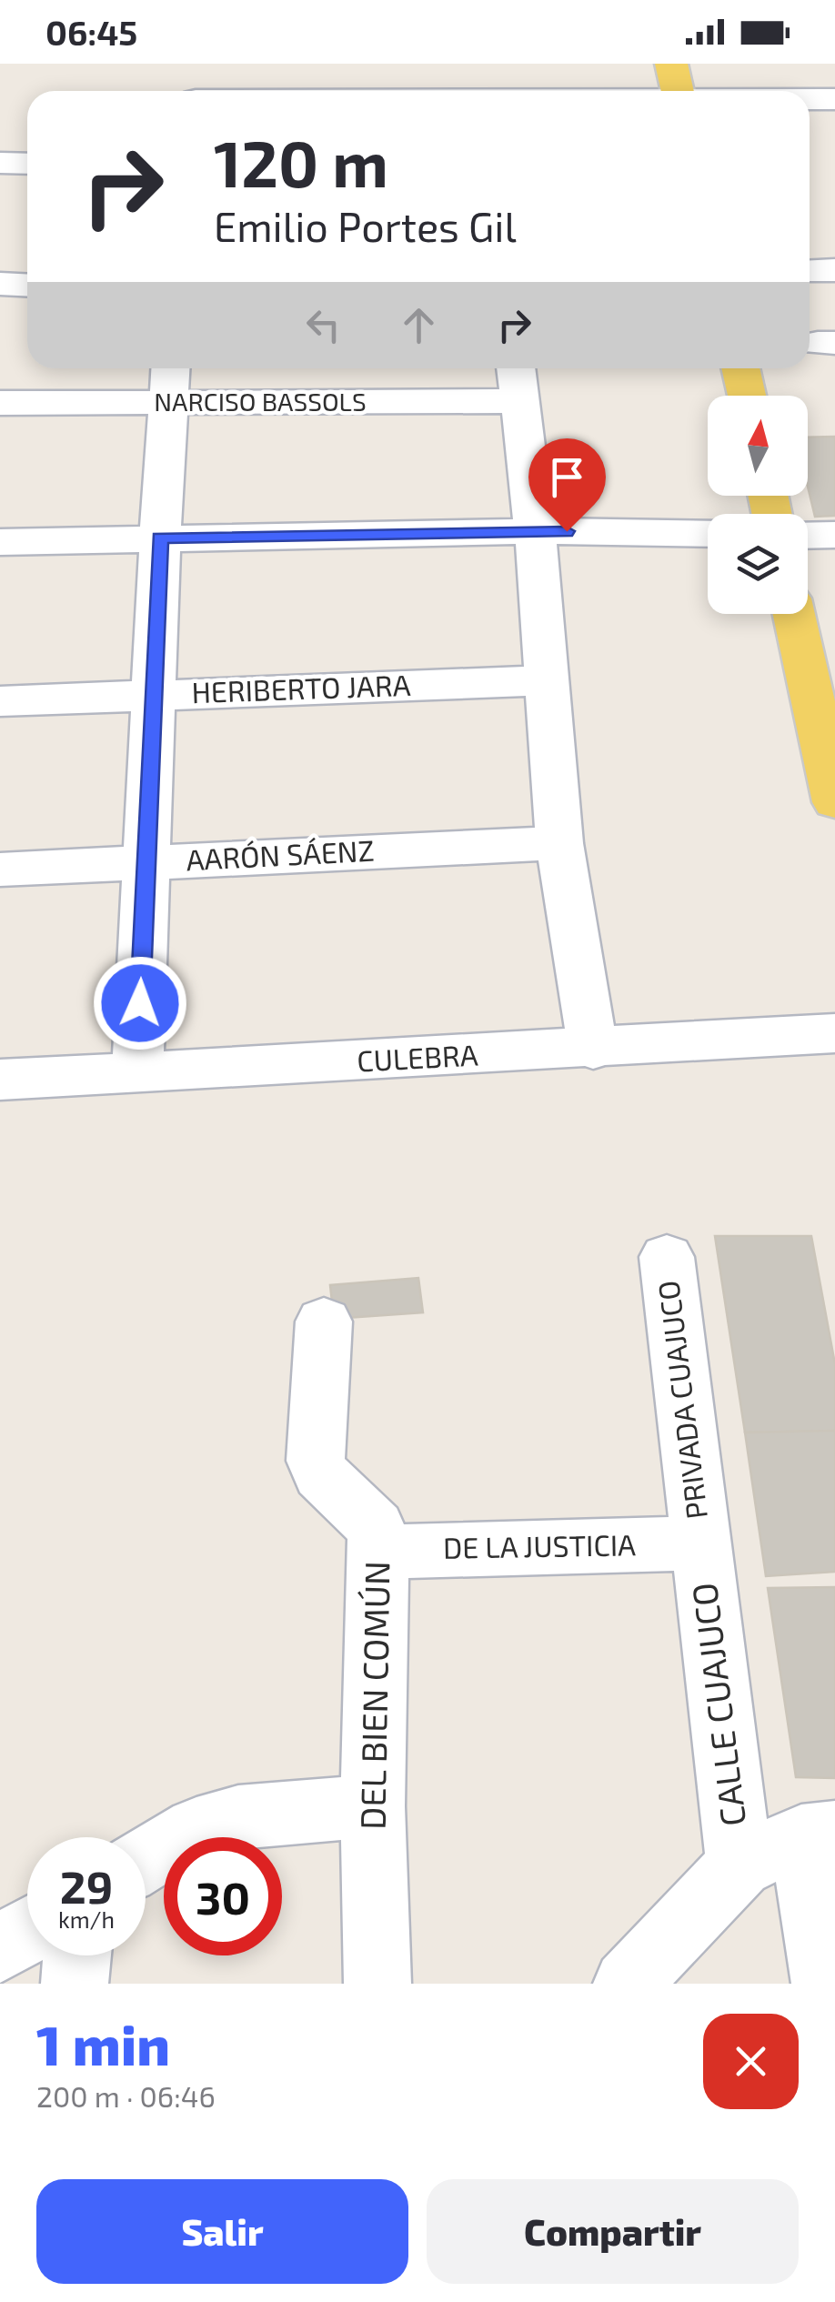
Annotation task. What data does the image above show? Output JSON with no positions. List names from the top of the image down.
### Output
{
  "streets": {
    "street": [
      "NARCISO BASSOLS",
      "HERIBERTO JARA",
      "AARÓN SÁENZ",
      "CULEBRA",
      "PRIVADA CUAJUCO",
      "DE LA JUSTICIA",
      "DEL BIEN COMÚN",
      "CALLE CUAJUCO"
    ]
  },
  "crossings": [
    ["PRIVADA CUAJUCO", "DE LA JUSTICIA"],
    ["PRIVADA CUAJUCO", "CALLE CUAJUCO"],
    ["DE LA JUSTICIA", "DEL BIEN COMÚN"],
    ["DE LA JUSTICIA", "CALLE CUAJUCO"]
  ],
  "north": "top",
  "page": {
    "status": "06:45",
    "turn": ["120 m", "Emilio Portes Gil"],
    "speed": "29 km/h",
    "limit": "30",
    "heading": ["1 min", "200 m · 06:46"],
    "buttons": ["Salir", "Compartir"]
  }
}
